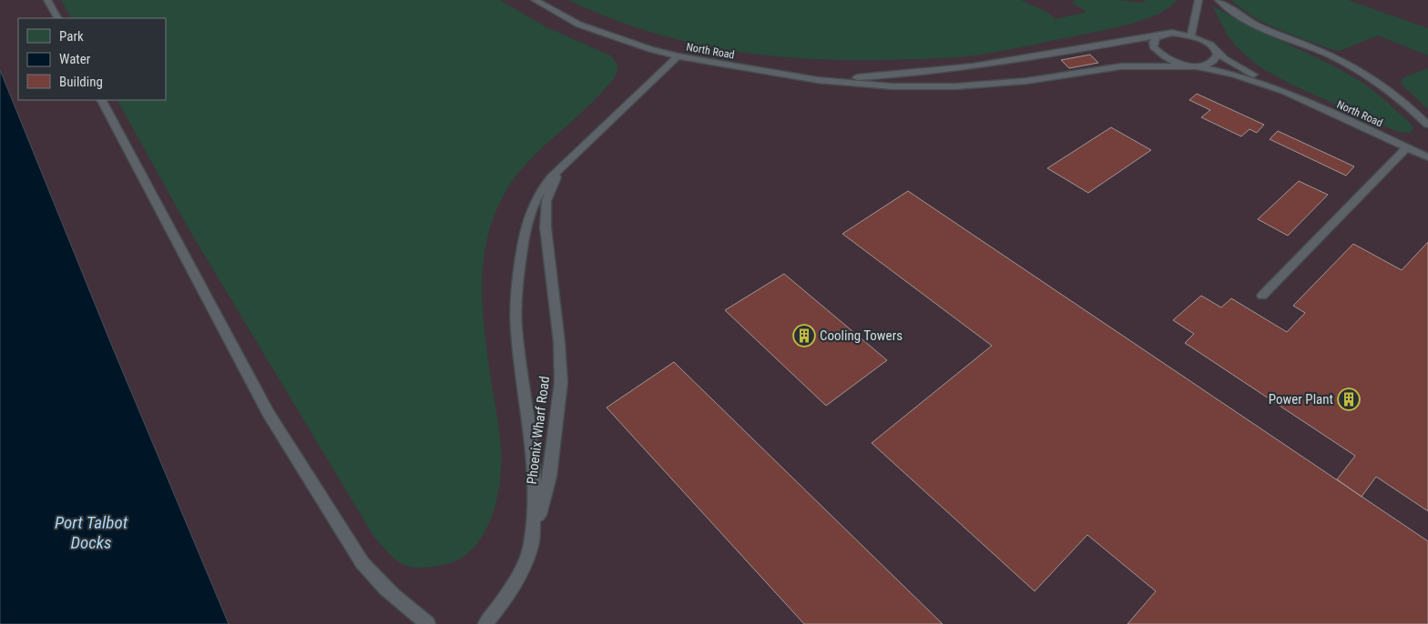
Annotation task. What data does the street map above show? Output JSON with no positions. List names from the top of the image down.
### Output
{
  "streets": {
    "lane": ["North Road", "Phoenix Wharf Road"]
  },
  "water": ["Port Talbot Docks"],
  "places": {
    "building": ["Cooling Towers", "Power Plant"]
  },
  "legend": ["Park", "Water", "Building"]
}
